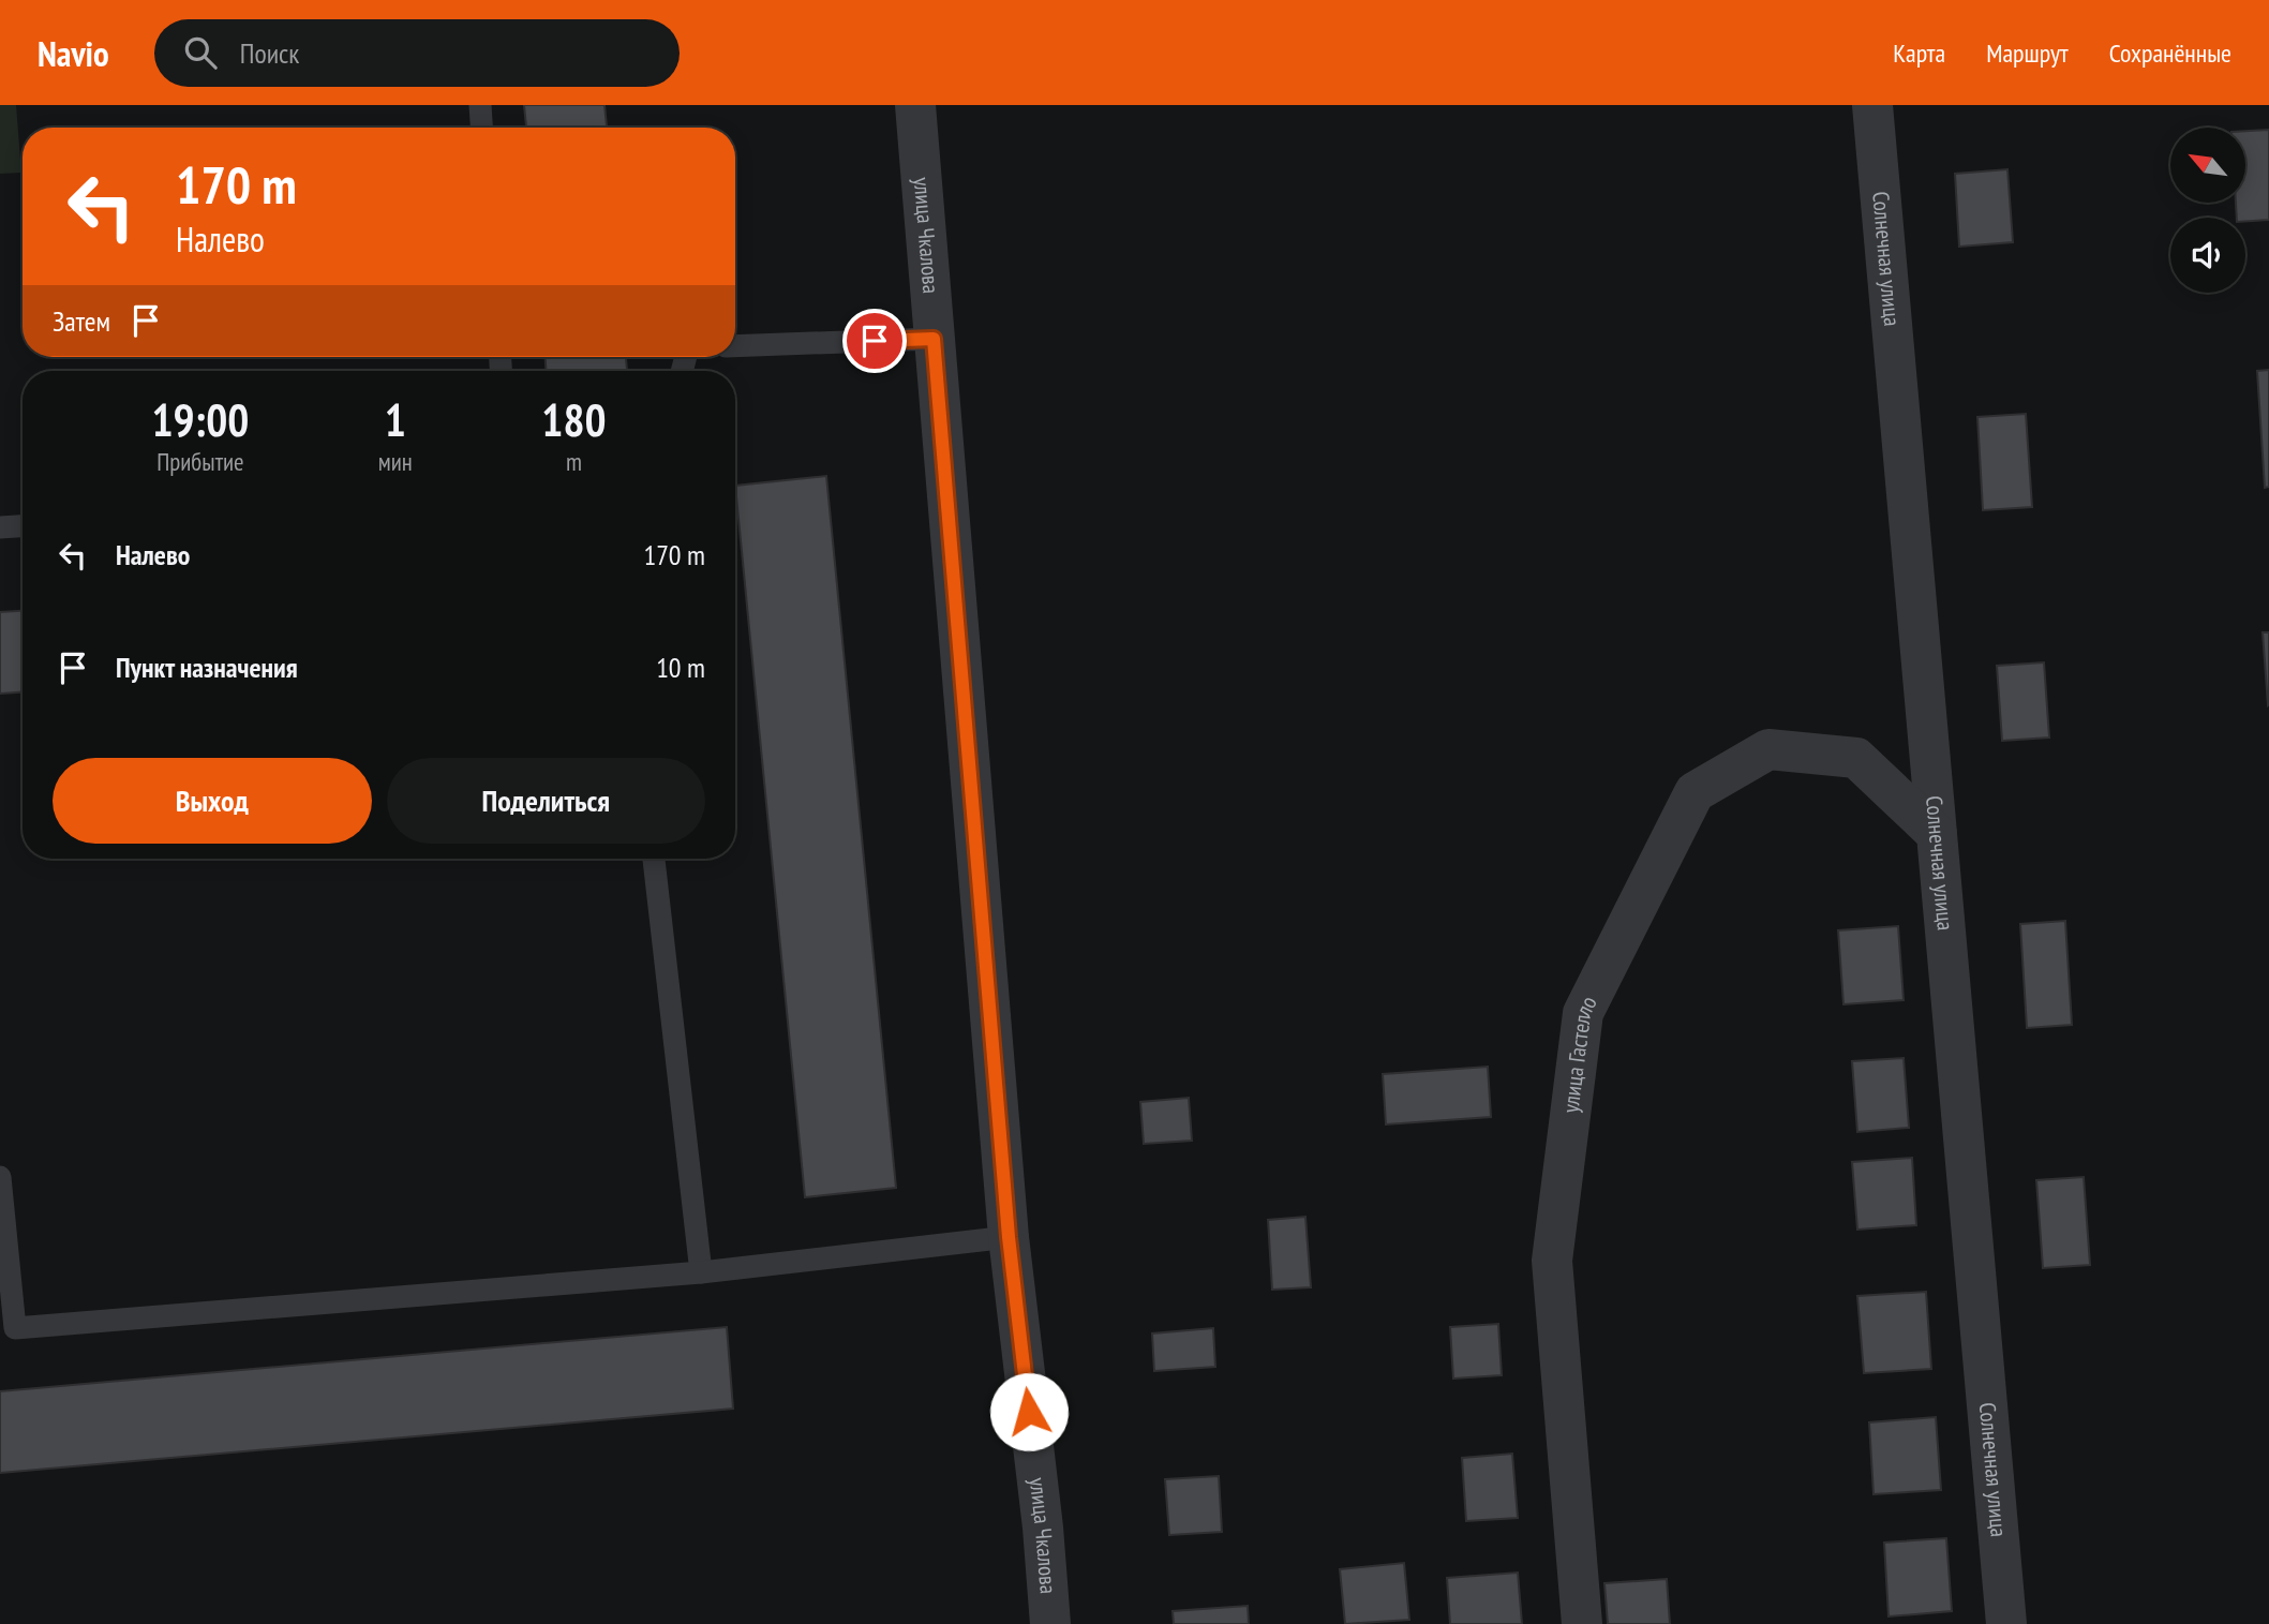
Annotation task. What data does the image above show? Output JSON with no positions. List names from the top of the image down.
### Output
{
  "streets": {
    "street": ["улица Чкалова", "Солнечная улица", "улица Гастелло"]
  },
  "crossings": [
    ["Солнечная улица", "улица Гастелло"]
  ],
  "north": "top left",
  "page": {
    "header": "Navio",
    "search": "Поиск",
    "nav": ["Карта", "Маршрут", "Сохранённые"],
    "turn": ["170 m", "Налево"],
    "then": "Затем",
    "eta": [
      "19:00",
      "Прибытие",
      "1",
      "мин",
      "180",
      "m"
    ],
    "list": [
      {
        "name": "Налево",
        "value": "170 m"
      },
      {
        "name": "Пункт назначения",
        "value": "10 m"
      }
    ],
    "buttons": ["Выход", "Поделиться"]
  }
}
